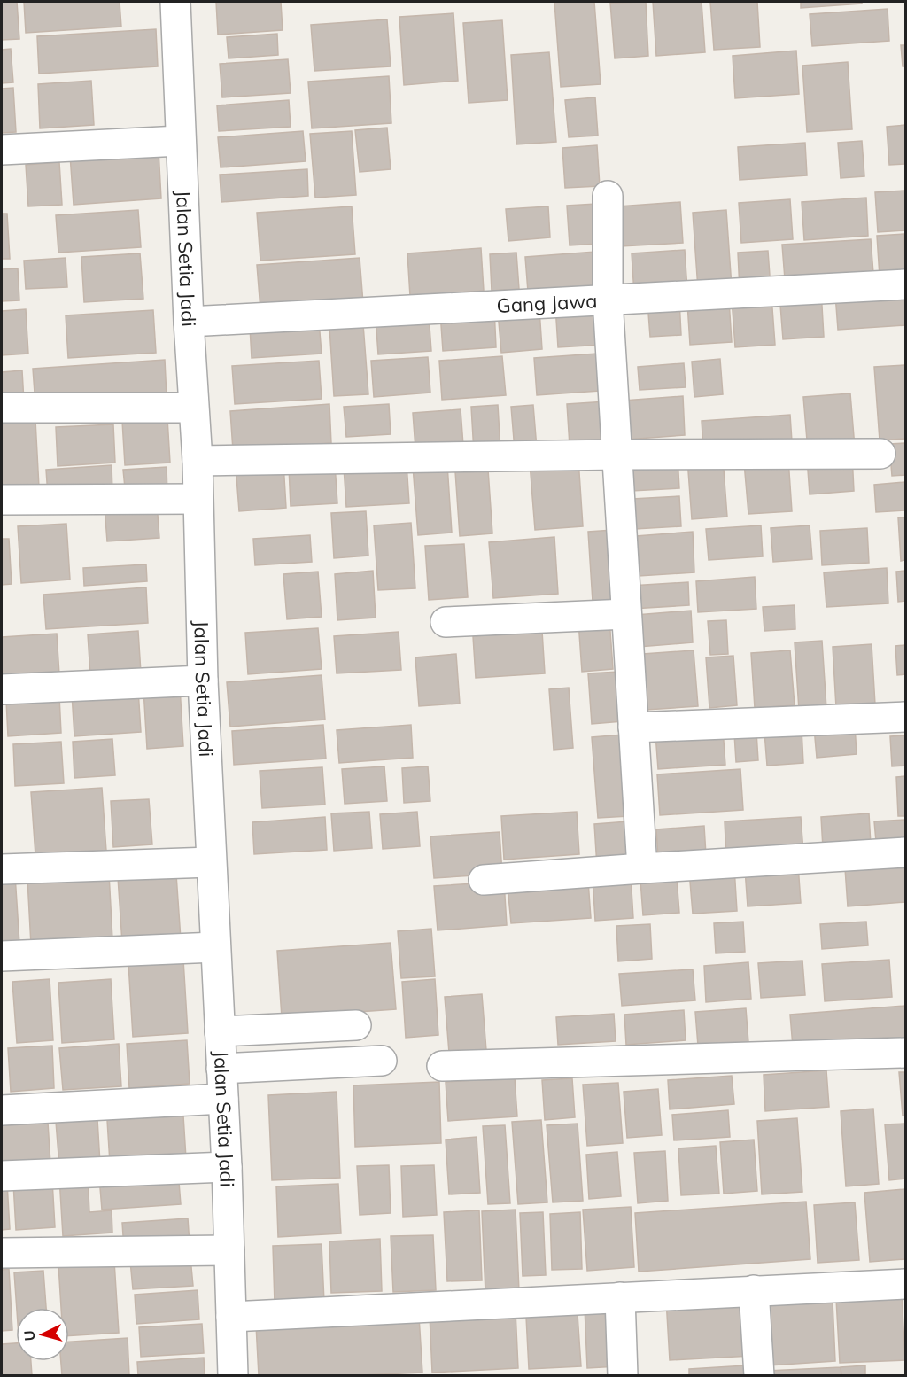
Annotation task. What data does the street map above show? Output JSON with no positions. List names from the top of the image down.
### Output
{
  "streets": {
    "street": ["Jalan Setia Jadi", "Gang Jawa"]
  },
  "crossings": [
    ["Jalan Setia Jadi", "Gang Jawa"]
  ],
  "north": "left"
}
